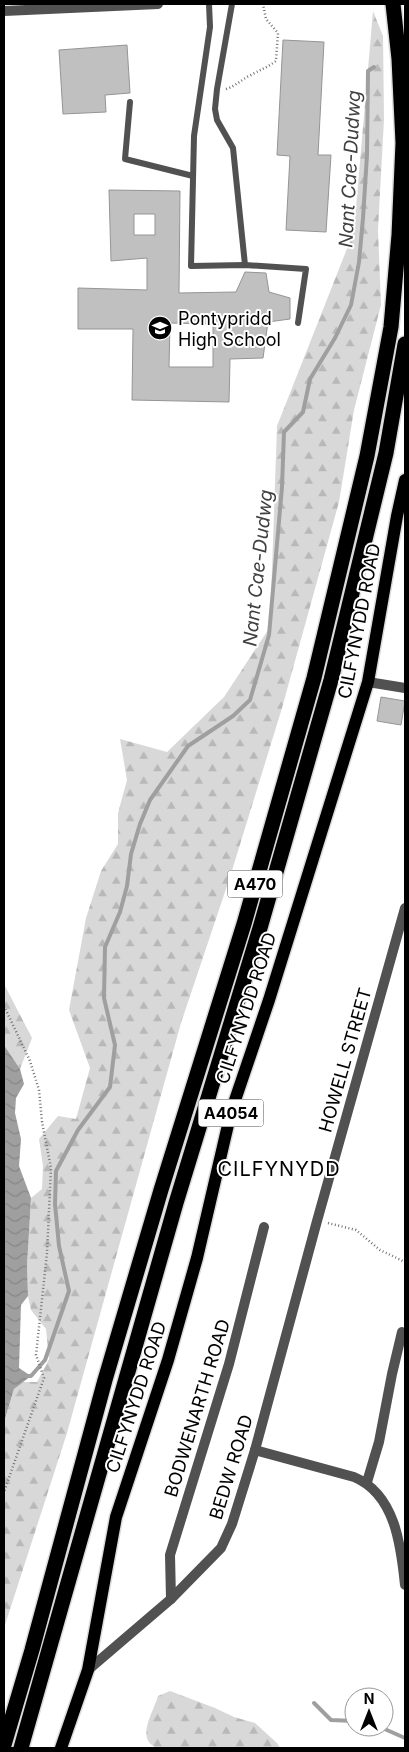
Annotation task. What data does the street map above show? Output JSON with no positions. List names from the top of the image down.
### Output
{
  "streets": {
    "highway": ["A470"],
    "main road": ["CILFYNYDD ROAD", "A4054"],
    "street": ["HOWELL STREET", "BODWENARTH ROAD", "BEDW ROAD"]
  },
  "crossings": [
    ["CILFYNYDD ROAD", "BEDW ROAD"],
    ["HOWELL STREET", "BEDW ROAD"],
    ["BODWENARTH ROAD", "BEDW ROAD"]
  ],
  "districts": ["CILFYNYDD"],
  "water": ["Nant Cae-Dudwg"],
  "places": {
    "school or university": ["Pontypridd High School"]
  },
  "north": "top"
}
